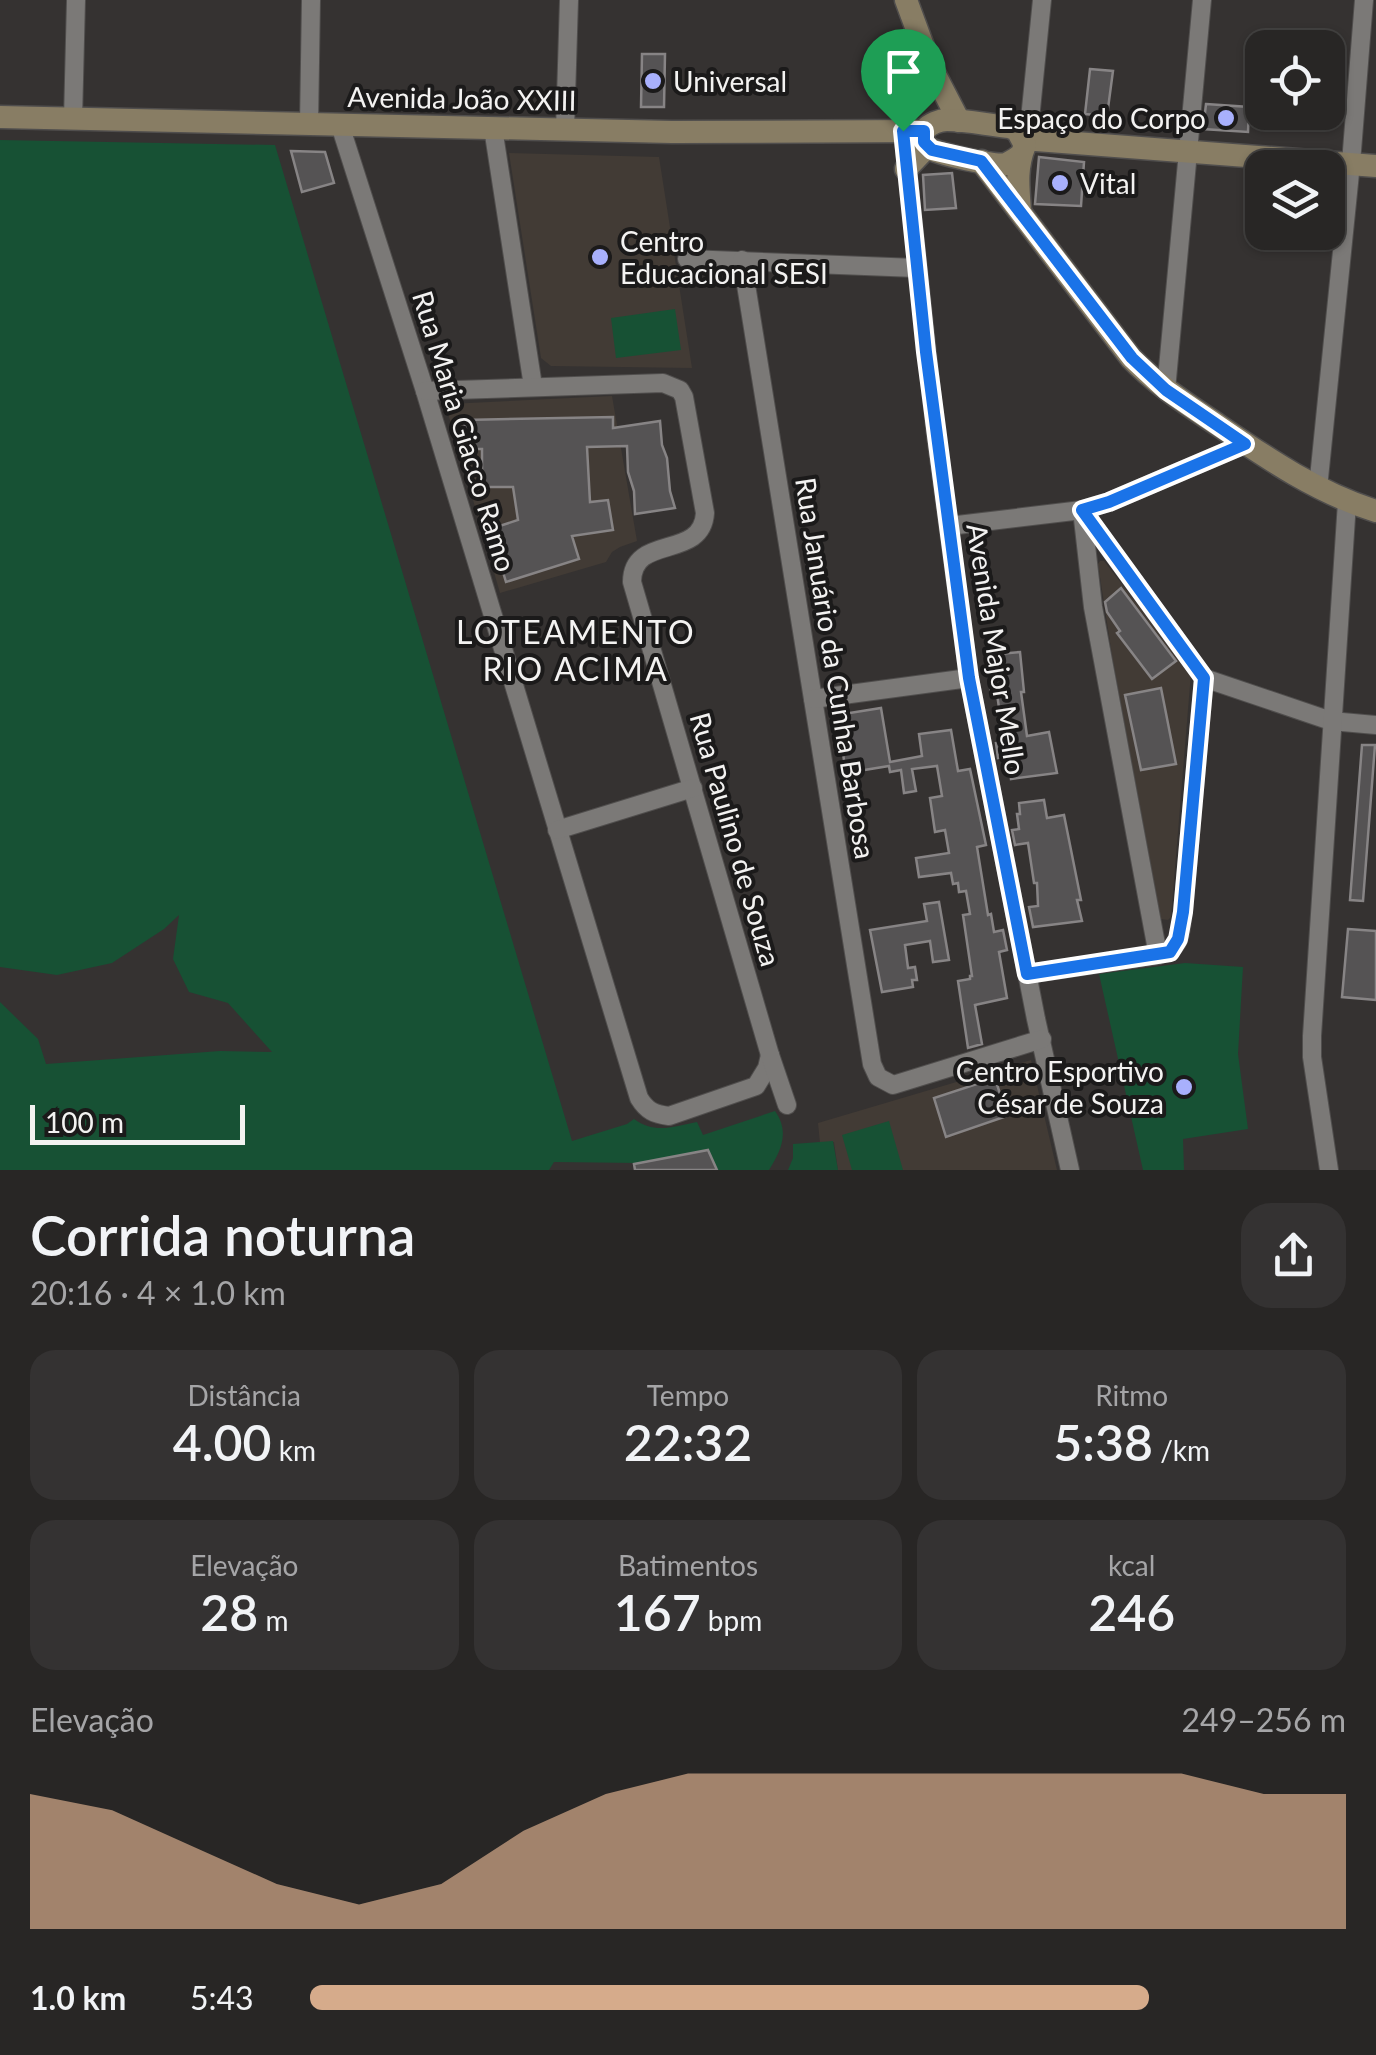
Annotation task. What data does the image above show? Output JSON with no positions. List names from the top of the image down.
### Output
{
  "streets": {
    "main road": ["Avenida João XXIII"],
    "street": [
      "Rua Maria Giacco Ramo",
      "Avenida Major Mello",
      "Rua Januário da Cunha Barbosa",
      "Rua Paulino de Souza"
    ]
  },
  "crossings": [
    ["Avenida João XXIII", "Rua Maria Giacco Ramo"],
    ["Rua Maria Giacco Ramo", "Rua Paulino de Souza"],
    ["Avenida Major Mello", "Rua Januário da Cunha Barbosa"]
  ],
  "districts": ["LOTEAMENTO RIO ACIMA"],
  "places": [
    "Universal",
    "Espaço do Corpo",
    "Vital",
    "Centro Educacional SESI",
    "Centro Esportivo César de Souza"
  ],
  "scale_bar": "100 m",
  "page": {
    "scale": "100 m",
    "heading": ["Corrida noturna", "20:16 · 4 × 1.0 km"],
    "stats": [
      ["Distância", "4.00 km"],
      ["Tempo", "22:32"],
      ["Ritmo", "5:38 /km"],
      ["Elevação", "28 m"],
      ["Batimentos", "167 bpm"],
      ["kcal", "246"]
    ],
    "chart": ["Elevação", "249–256 m"],
    "list": [
      {
        "name": "1.0 km",
        "note": "5:43"
      }
    ]
  }
}
